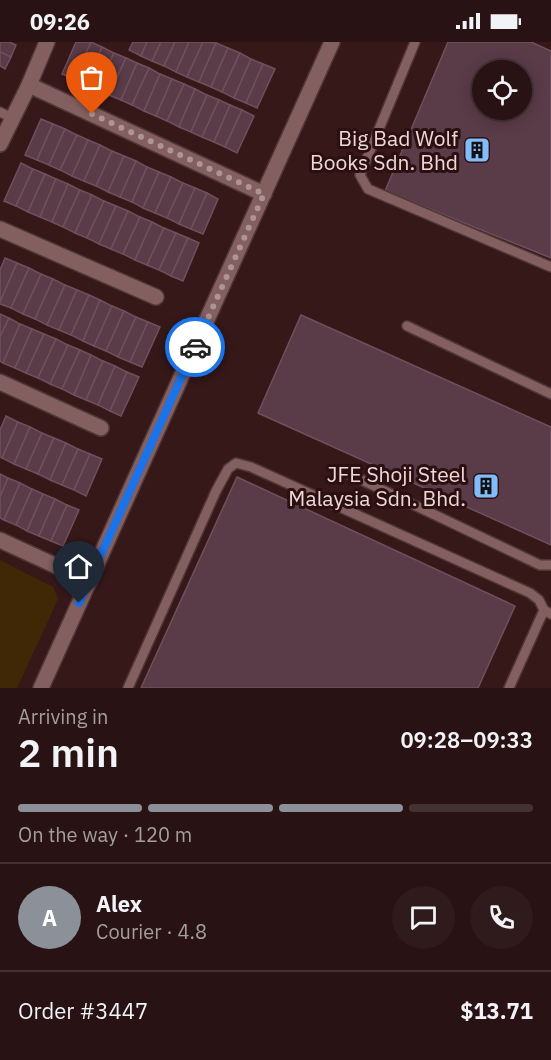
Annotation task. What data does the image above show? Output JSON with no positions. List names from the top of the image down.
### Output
{
  "places": {
    "building": ["Big Bad Wolf Books Sdn. Bhd", "JFE Shoji Steel Malaysia Sdn. Bhd."]
  },
  "page": {
    "status": "09:26",
    "heading": ["2 min", "Arriving in", "09:28–09:33"],
    "panel": [
      "Alex",
      "Courier · 4.8",
      "Order #3447",
      "$13.71"
    ],
    "bar": "On the way · 120 m",
    "round": "A"
  }
}
